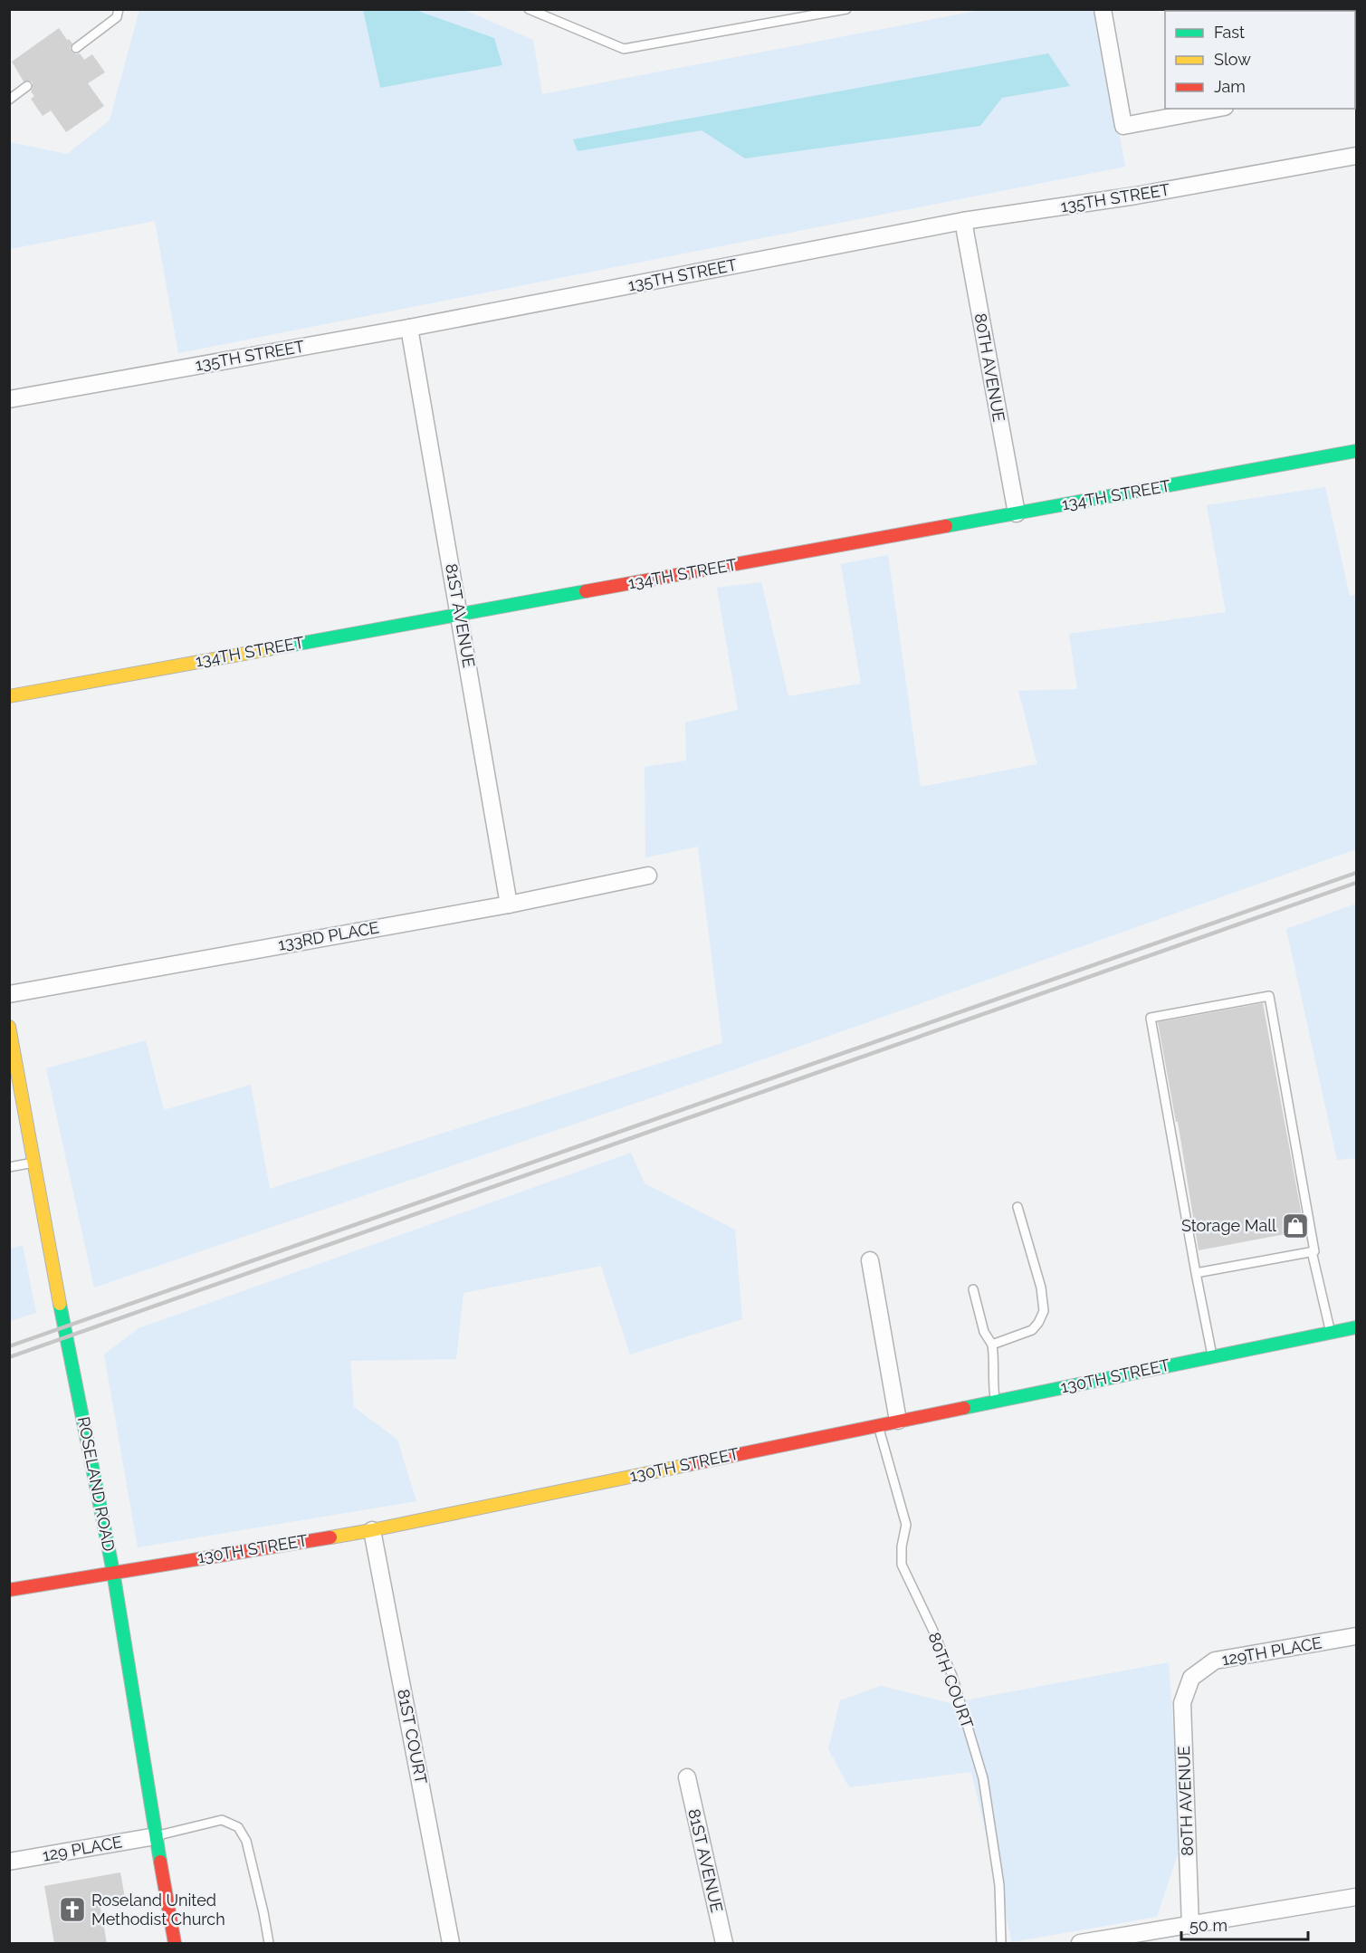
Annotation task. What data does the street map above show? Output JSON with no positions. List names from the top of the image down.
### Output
{
  "streets": {
    "street": [
      "135TH STREET",
      "80TH AVENUE",
      "134TH STREET",
      "81ST AVENUE",
      "133RD PLACE",
      "130TH STREET",
      "ROSELAND ROAD",
      "129TH PLACE",
      "81ST COURT",
      "129 PLACE"
    ],
    "lane": ["80TH COURT"]
  },
  "crossings": [
    ["135TH STREET", "80TH AVENUE"],
    ["135TH STREET", "81ST AVENUE"],
    ["80TH AVENUE", "134TH STREET"],
    ["80TH AVENUE", "129TH PLACE"],
    ["134TH STREET", "81ST AVENUE"],
    ["81ST AVENUE", "133RD PLACE"],
    ["130TH STREET", "ROSELAND ROAD"],
    ["130TH STREET", "80TH COURT"],
    ["130TH STREET", "81ST COURT"],
    ["ROSELAND ROAD", "129 PLACE"]
  ],
  "places": {
    "shop": ["Storage Mall"],
    "church": ["Roseland United Methodist Church"]
  },
  "legend": ["Fast", "Slow", "Jam"],
  "scale_bar": "50 m"
}
